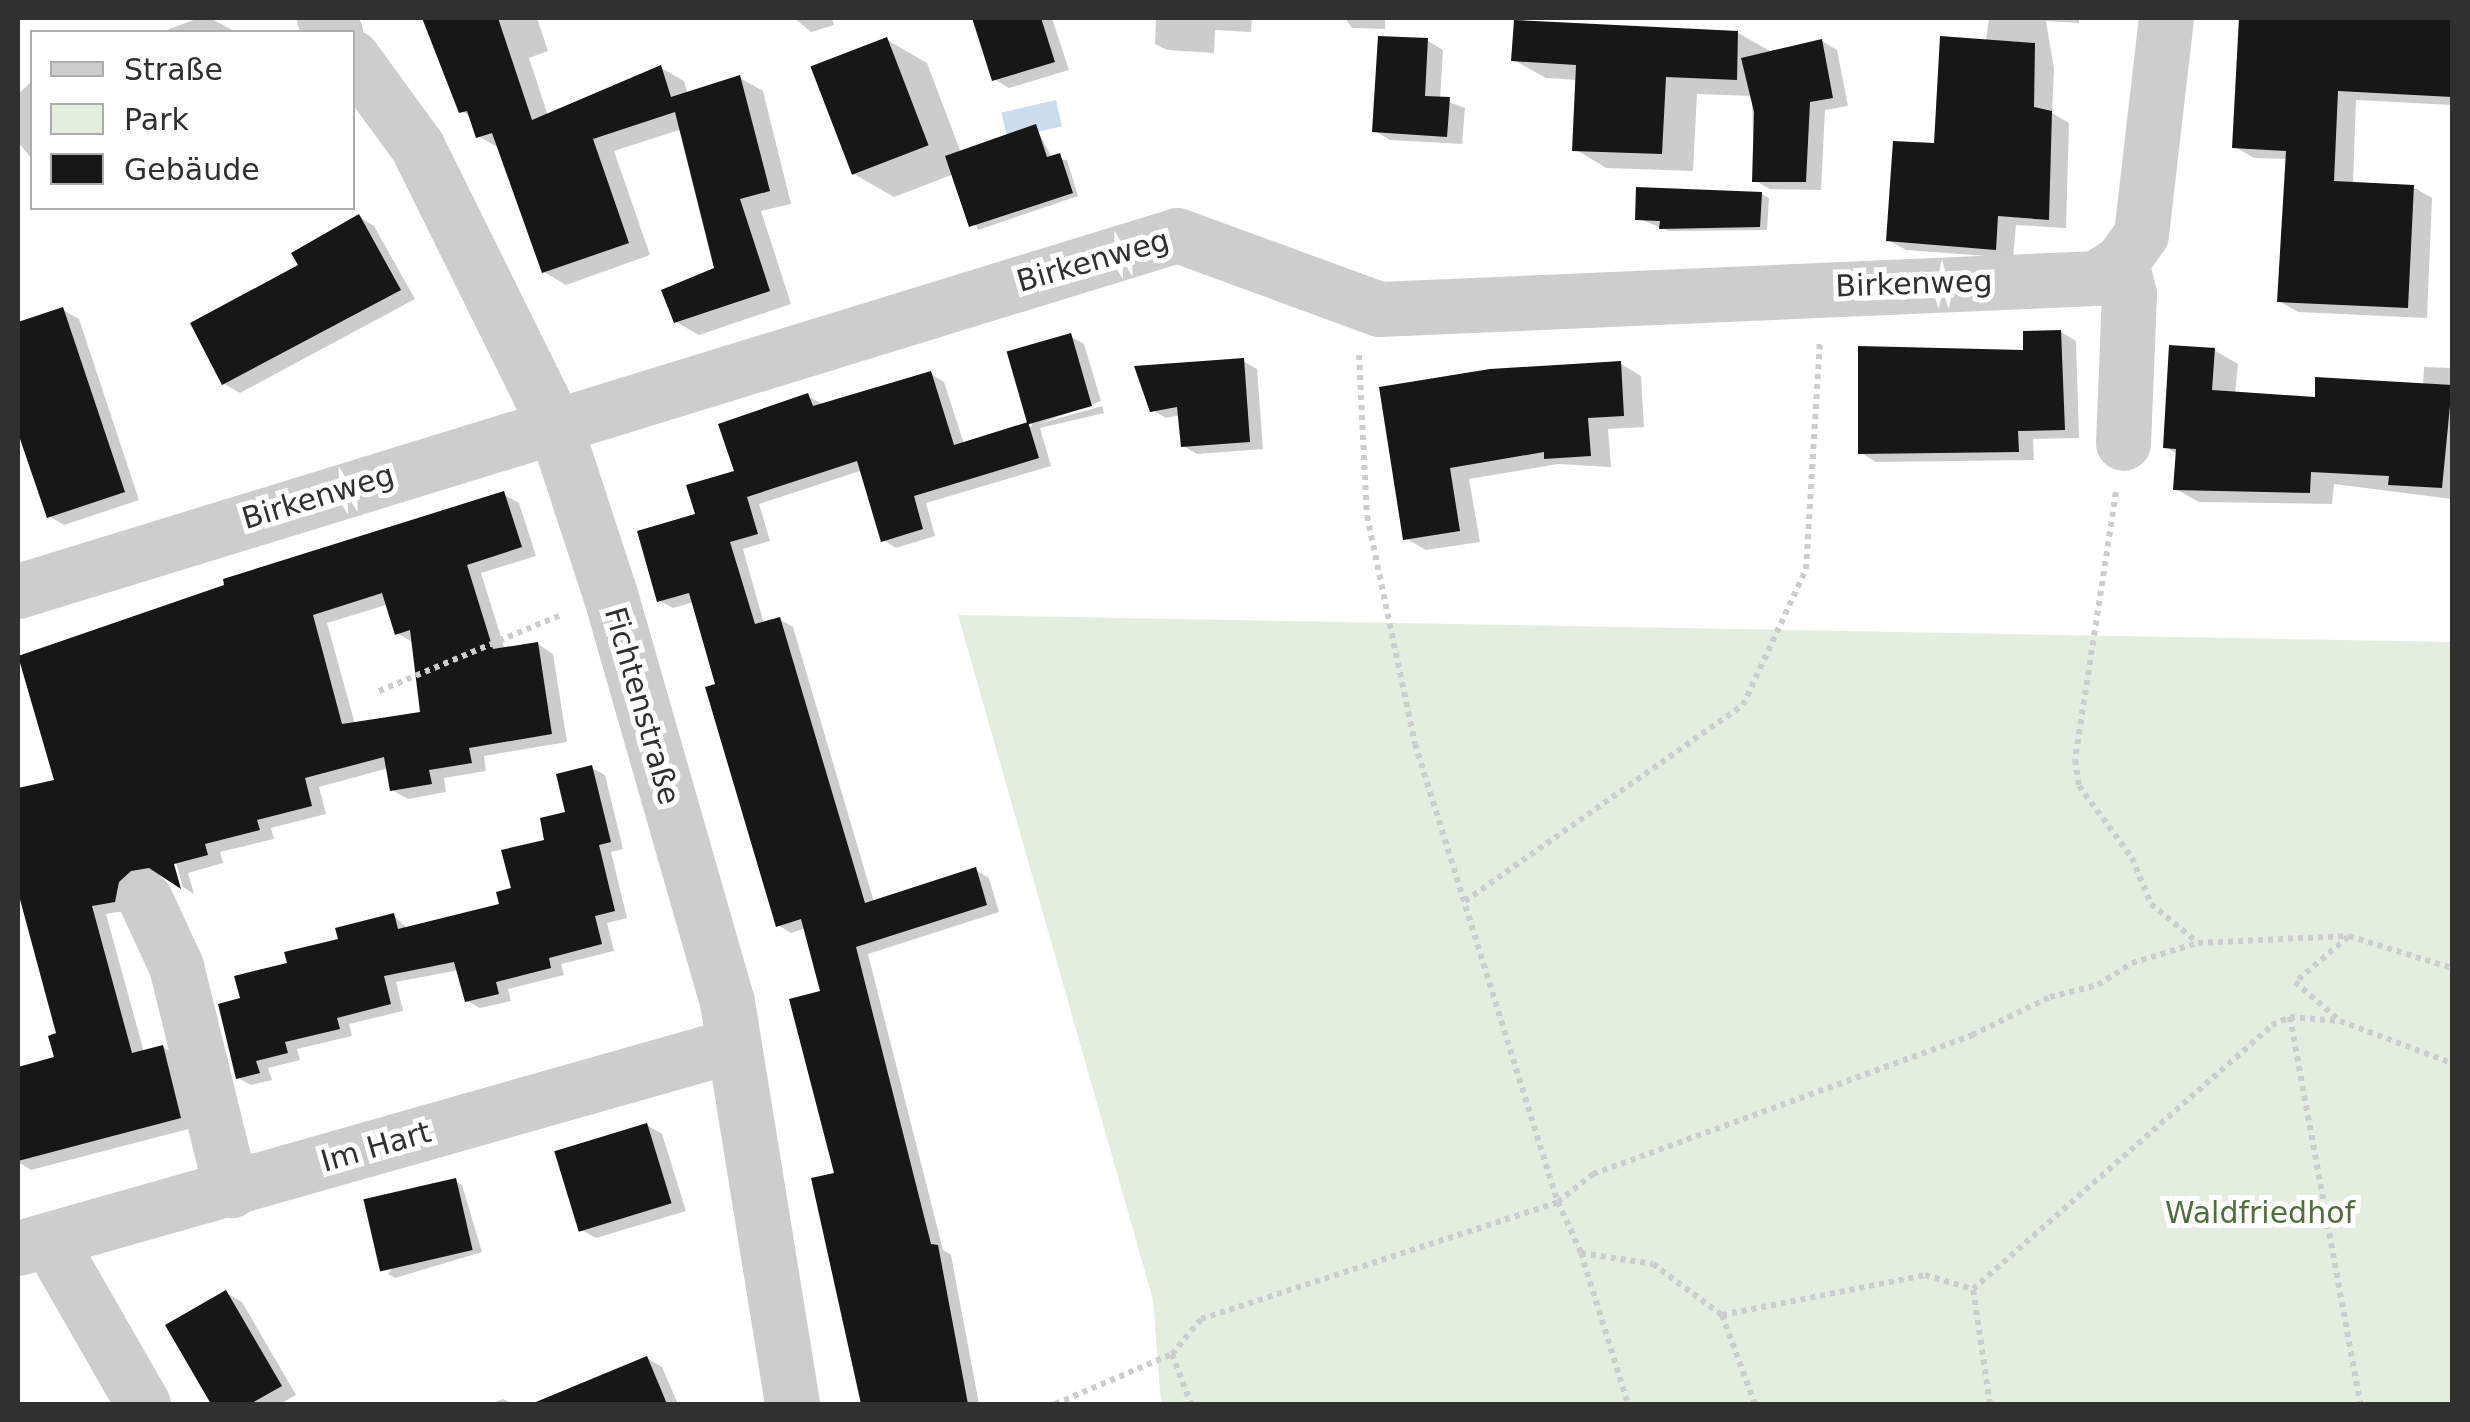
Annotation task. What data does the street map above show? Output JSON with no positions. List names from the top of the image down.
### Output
{
  "streets": {
    "street": ["Birkenweg", "Fichtenstraße", "Im Hart"]
  },
  "crossings": [
    ["Birkenweg", "Fichtenstraße"],
    ["Fichtenstraße", "Im Hart"]
  ],
  "parks": ["Waldfriedhof"],
  "legend": ["Straße", "Park", "Gebäude"]
}
